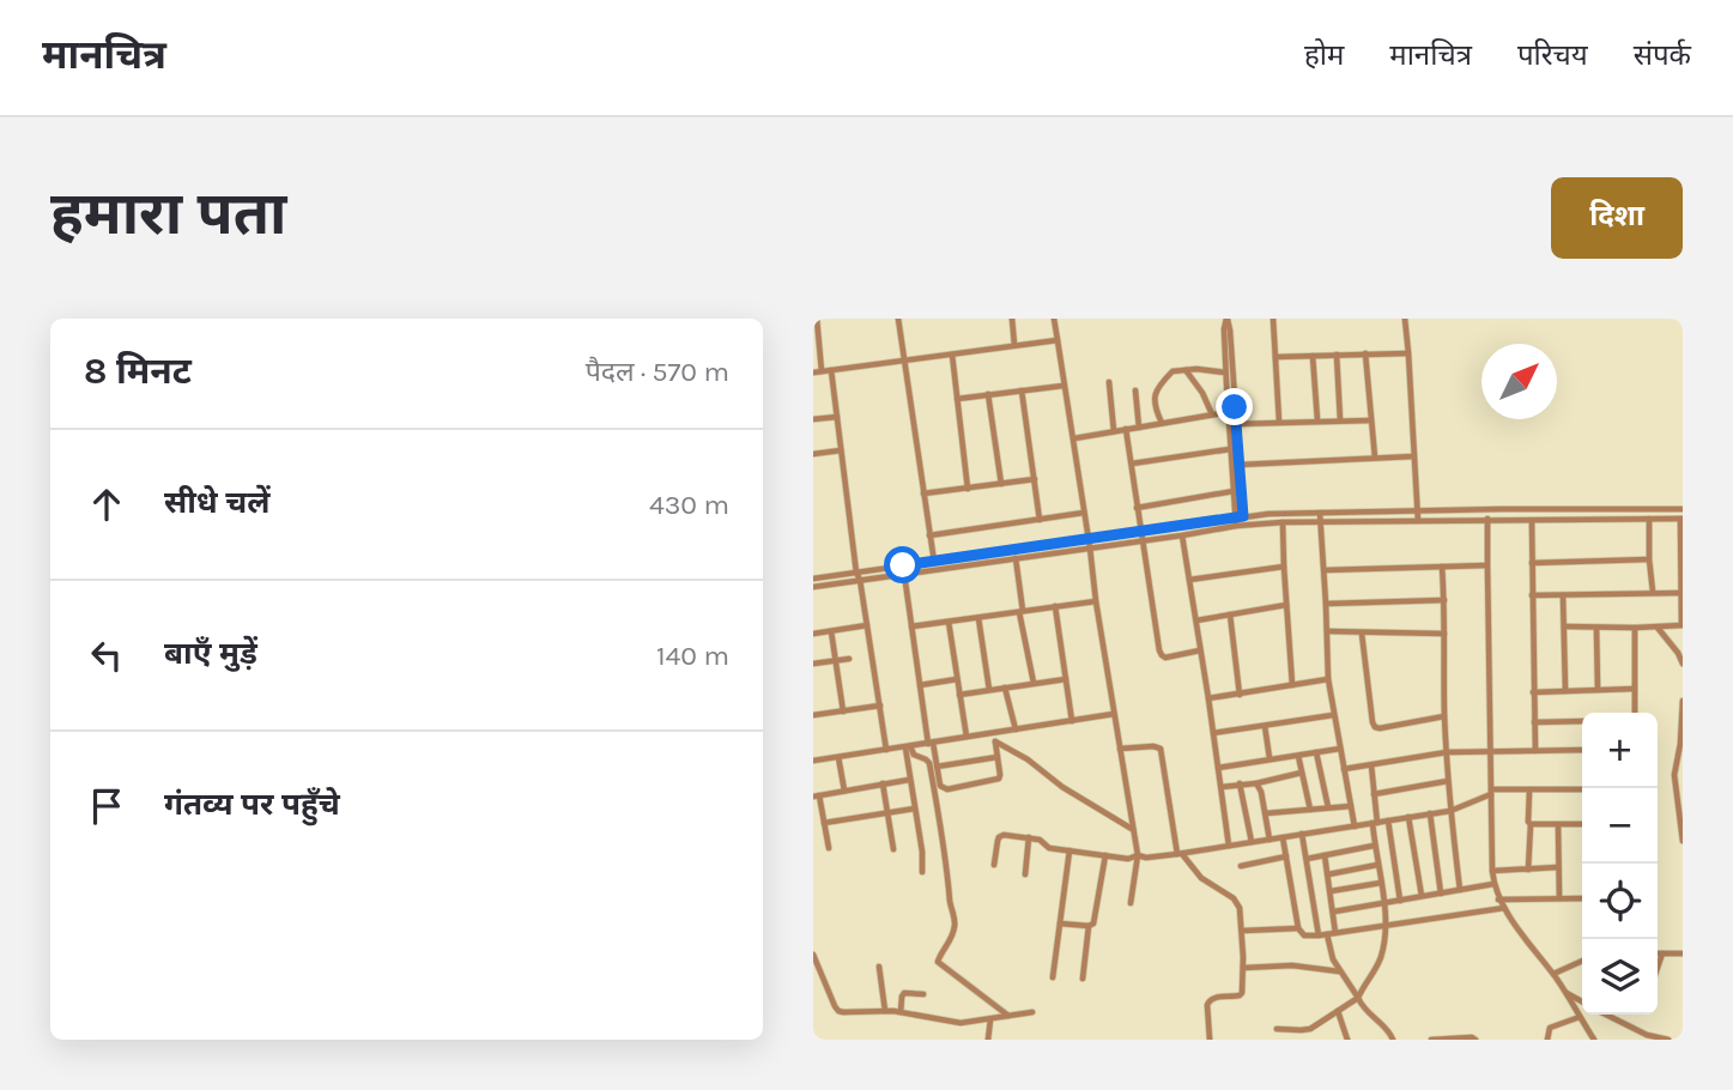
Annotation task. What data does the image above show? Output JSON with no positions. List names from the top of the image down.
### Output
{
  "north": "top right",
  "page": {
    "header": "मानचित्र",
    "nav": [
      "होम",
      "मानचित्र",
      "परिचय",
      "संपर्क"
    ],
    "buttons": "दिशा",
    "title": "हमारा पता",
    "heading": ["8 मिनट", "पैदल · 570 m"],
    "list": [
      ["सीधे चलें", "430 m"],
      ["बाएँ मुड़ें", "140 m"],
      "गंतव्य पर पहुँचे"
    ],
    "map_buttons": ["+", "−"]
  }
}
